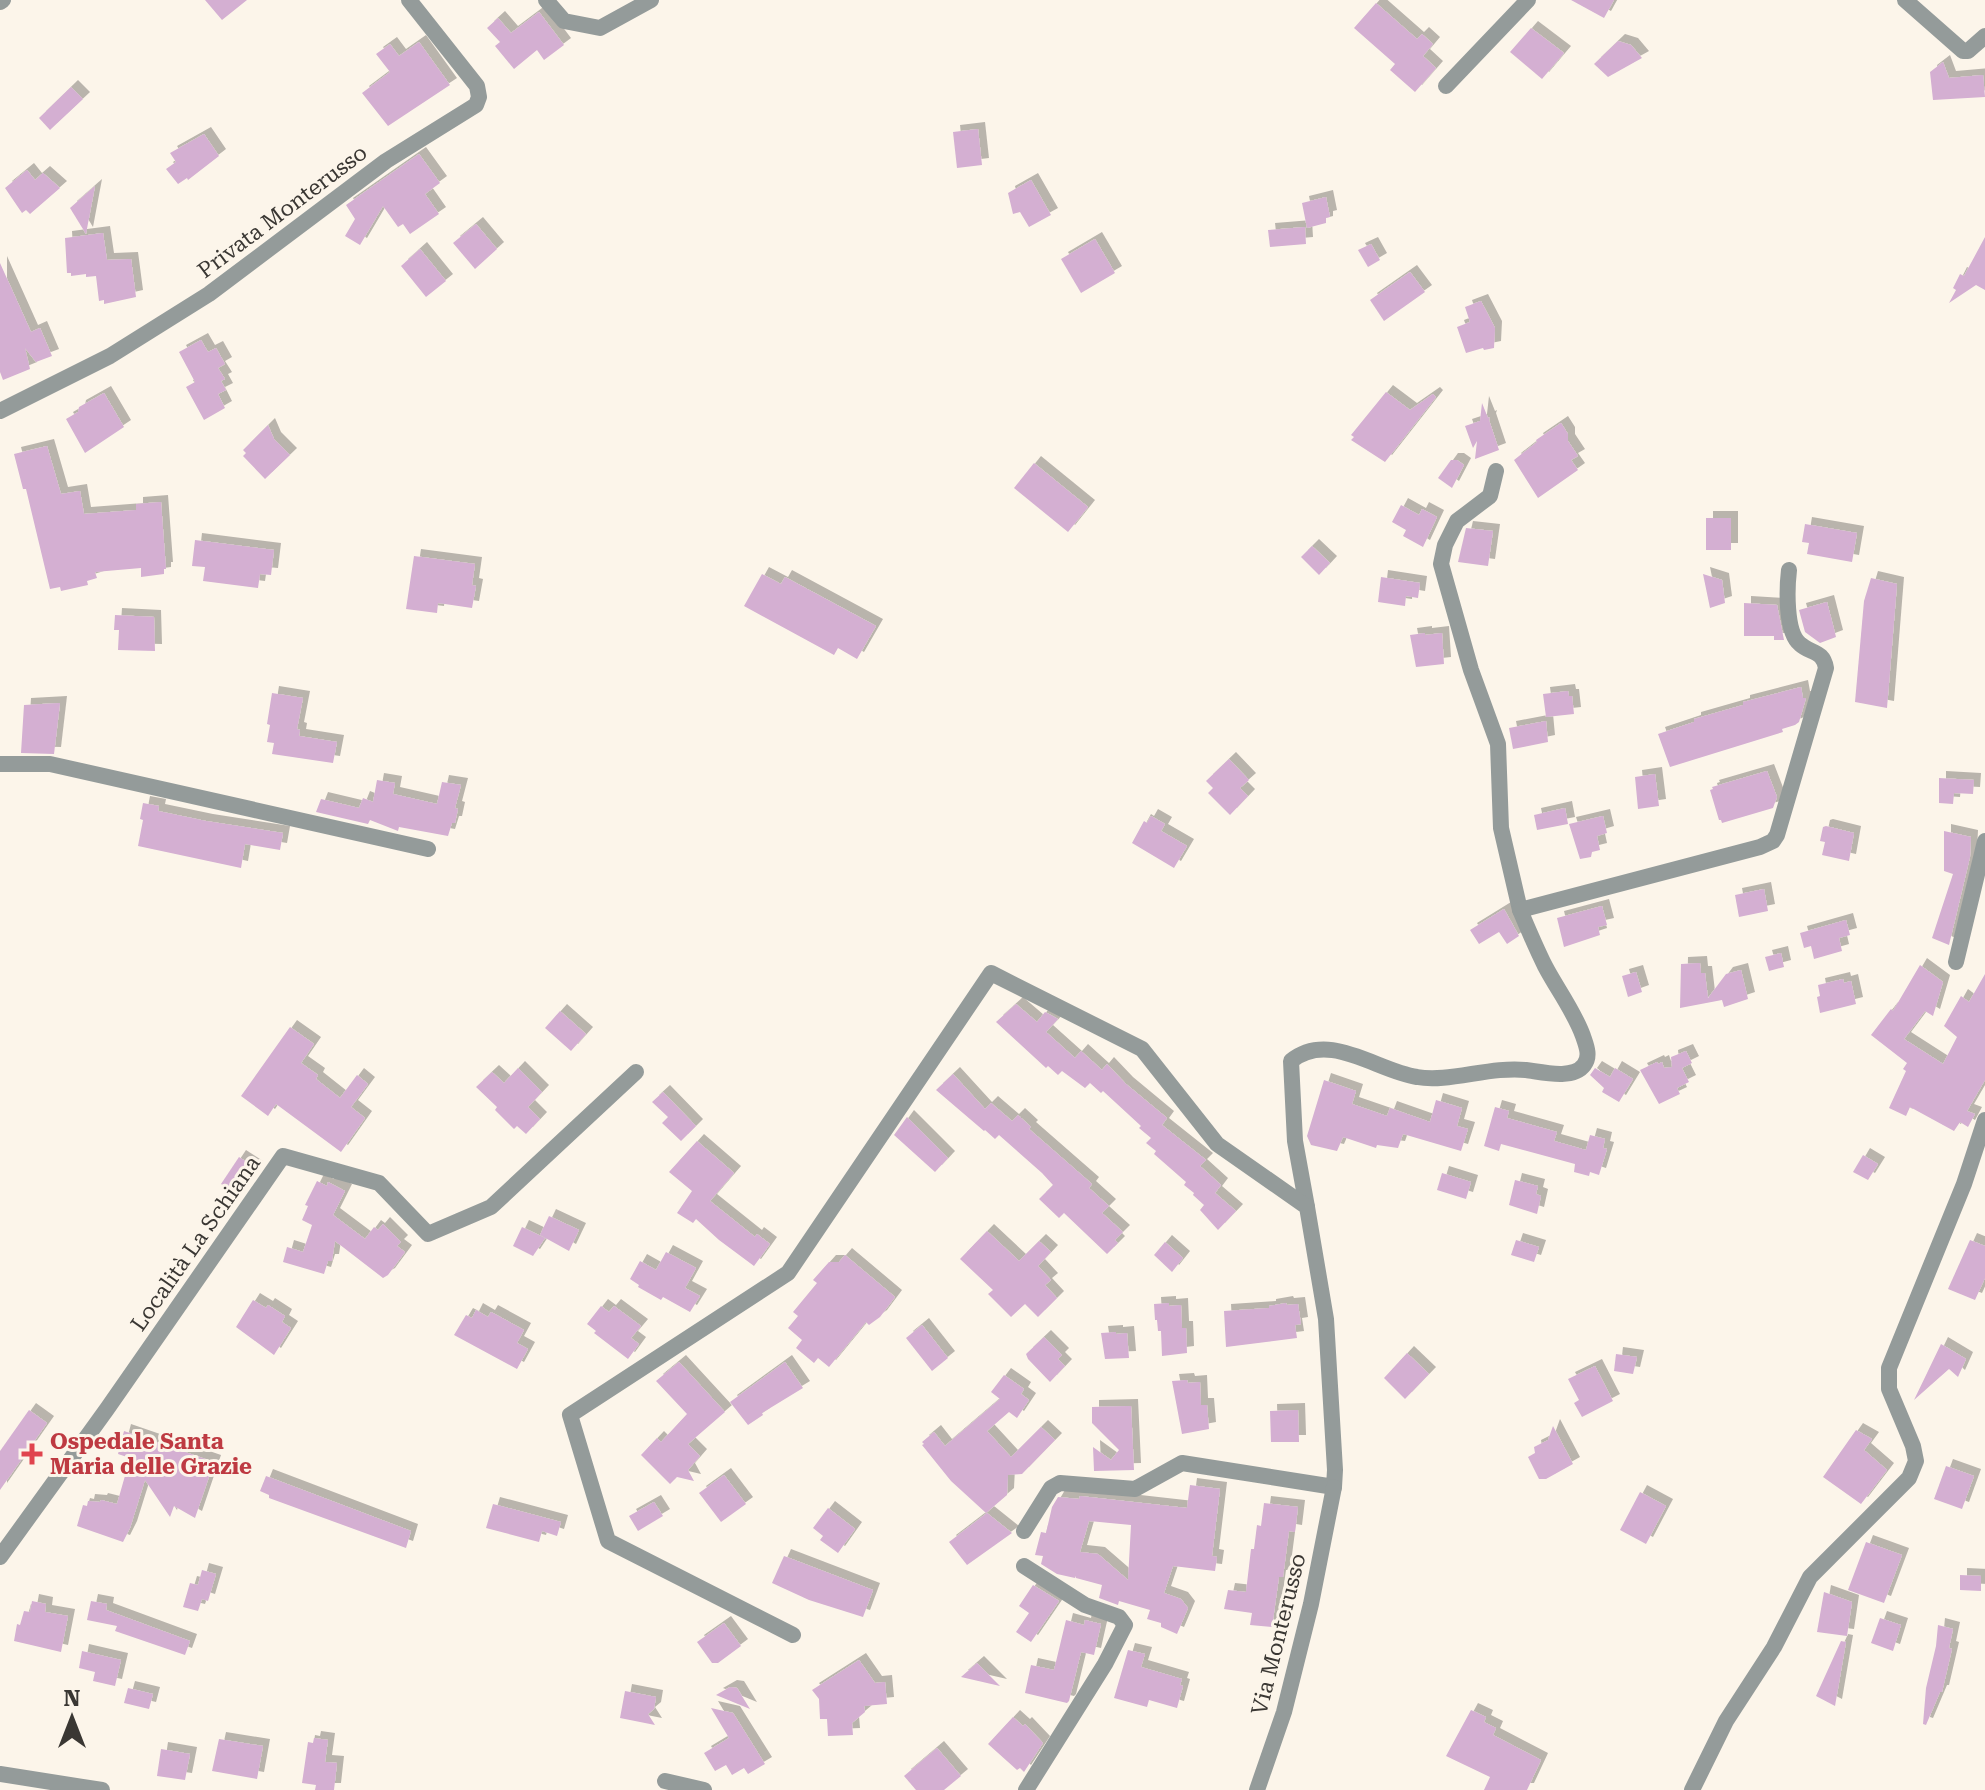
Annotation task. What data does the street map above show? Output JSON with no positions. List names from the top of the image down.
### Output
{
  "streets": {
    "street": ["Privata Monterusso", "Località La Schiana", "Via Monterusso"]
  },
  "places": {
    "health": ["Ospedale Santa Maria delle Grazie"]
  },
  "north": "top"
}
